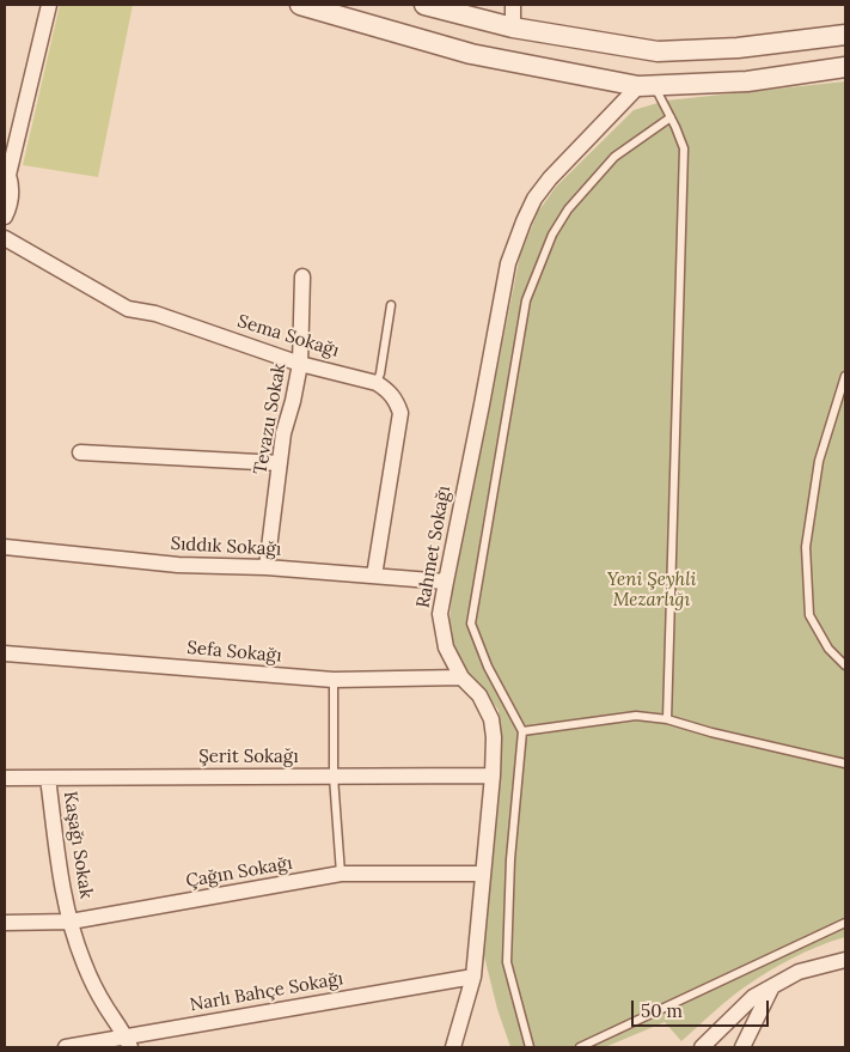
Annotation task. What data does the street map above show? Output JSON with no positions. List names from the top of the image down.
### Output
{
  "streets": {
    "street": [
      "Sema Sokağı",
      "Tevazu Sokak",
      "Sıddık Sokağı",
      "Rahmet Sokağı",
      "Sefa Sokağı",
      "Şerit Sokağı",
      "Kaşağı Sokak",
      "Çağın Sokağı",
      "Narlı Bahçe Sokağı"
    ]
  },
  "crossings": [
    ["Sema Sokağı", "Tevazu Sokak"],
    ["Tevazu Sokak", "Sıddık Sokağı"],
    ["Sıddık Sokağı", "Rahmet Sokağı"],
    ["Rahmet Sokağı", "Sefa Sokağı"],
    ["Rahmet Sokağı", "Şerit Sokağı"],
    ["Rahmet Sokağı", "Çağın Sokağı"],
    ["Rahmet Sokağı", "Narlı Bahçe Sokağı"],
    ["Şerit Sokağı", "Kaşağı Sokak"],
    ["Kaşağı Sokak", "Çağın Sokağı"],
    ["Kaşağı Sokak", "Narlı Bahçe Sokağı"]
  ],
  "parks": ["Yeni Şeyhli Mezarlığı"],
  "scale_bar": "50 m"
}
